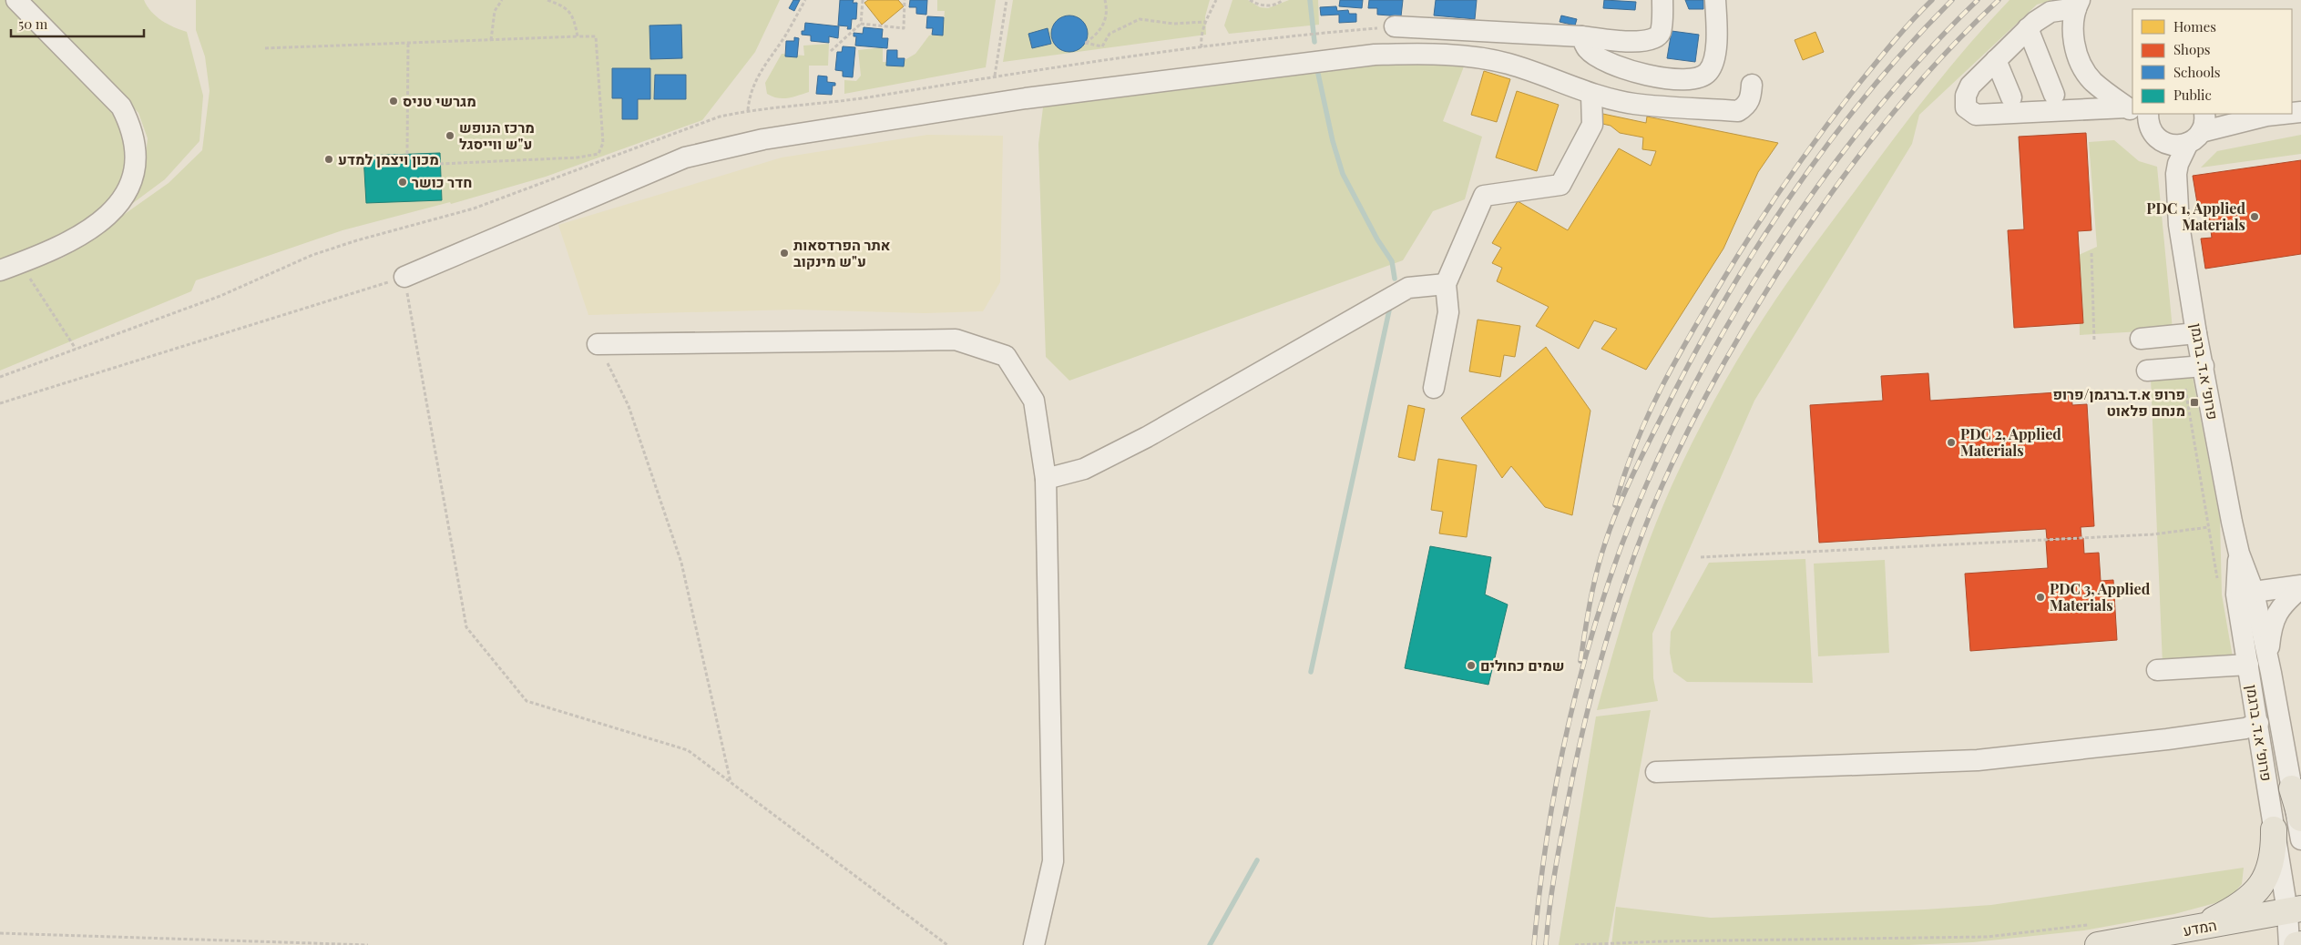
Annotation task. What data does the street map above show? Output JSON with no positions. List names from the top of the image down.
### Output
{
  "streets": {
    "main road": ["המדע"],
    "street": ["פרופ׳ א.ד. ברגמן"]
  },
  "crossings": [
    ["פרופ׳ א.ד. ברגמן", "המדע"]
  ],
  "places": {
    "other": [
      "מגרשי טניס",
      "מרכז הנופש ע\"ש ווייסגל",
      "מכון ויצמן למדע",
      "חדר כושר",
      "PDC 1, Applied Materials",
      "אתר הפרדסאות ע\"ש מינקוב",
      "PDC 2, Applied Materials",
      "PDC 3, Applied Materials",
      "שמים כחולים"
    ],
    "transit": ["פרופ א.ד.ברגמן/פרופ מנחם פלאוט"]
  },
  "legend": [
    "Homes",
    "Shops",
    "Schools",
    "Public"
  ],
  "scale_bar": "50 m"
}
